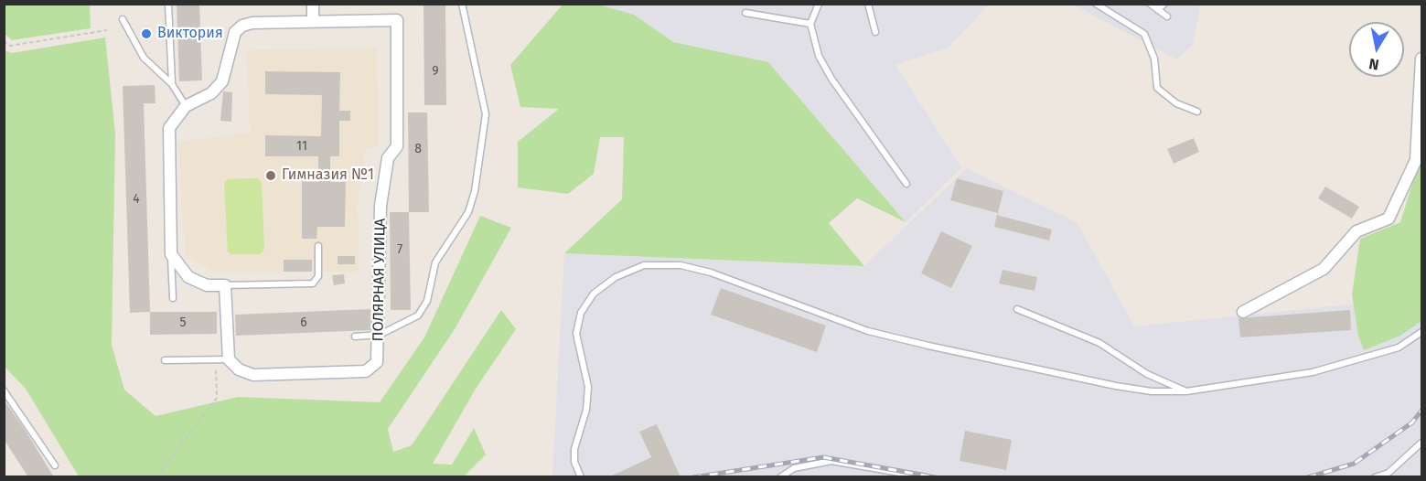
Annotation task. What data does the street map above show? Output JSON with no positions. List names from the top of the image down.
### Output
{
  "streets": {
    "street": ["ПОЛЯРНАЯ УЛИЦА"]
  },
  "places": ["Виктория", "Гимназия №1"],
  "house_numbers": [
    "9",
    "11",
    "8",
    "4",
    "7",
    "5",
    "6"
  ],
  "north": "bottom"
}
